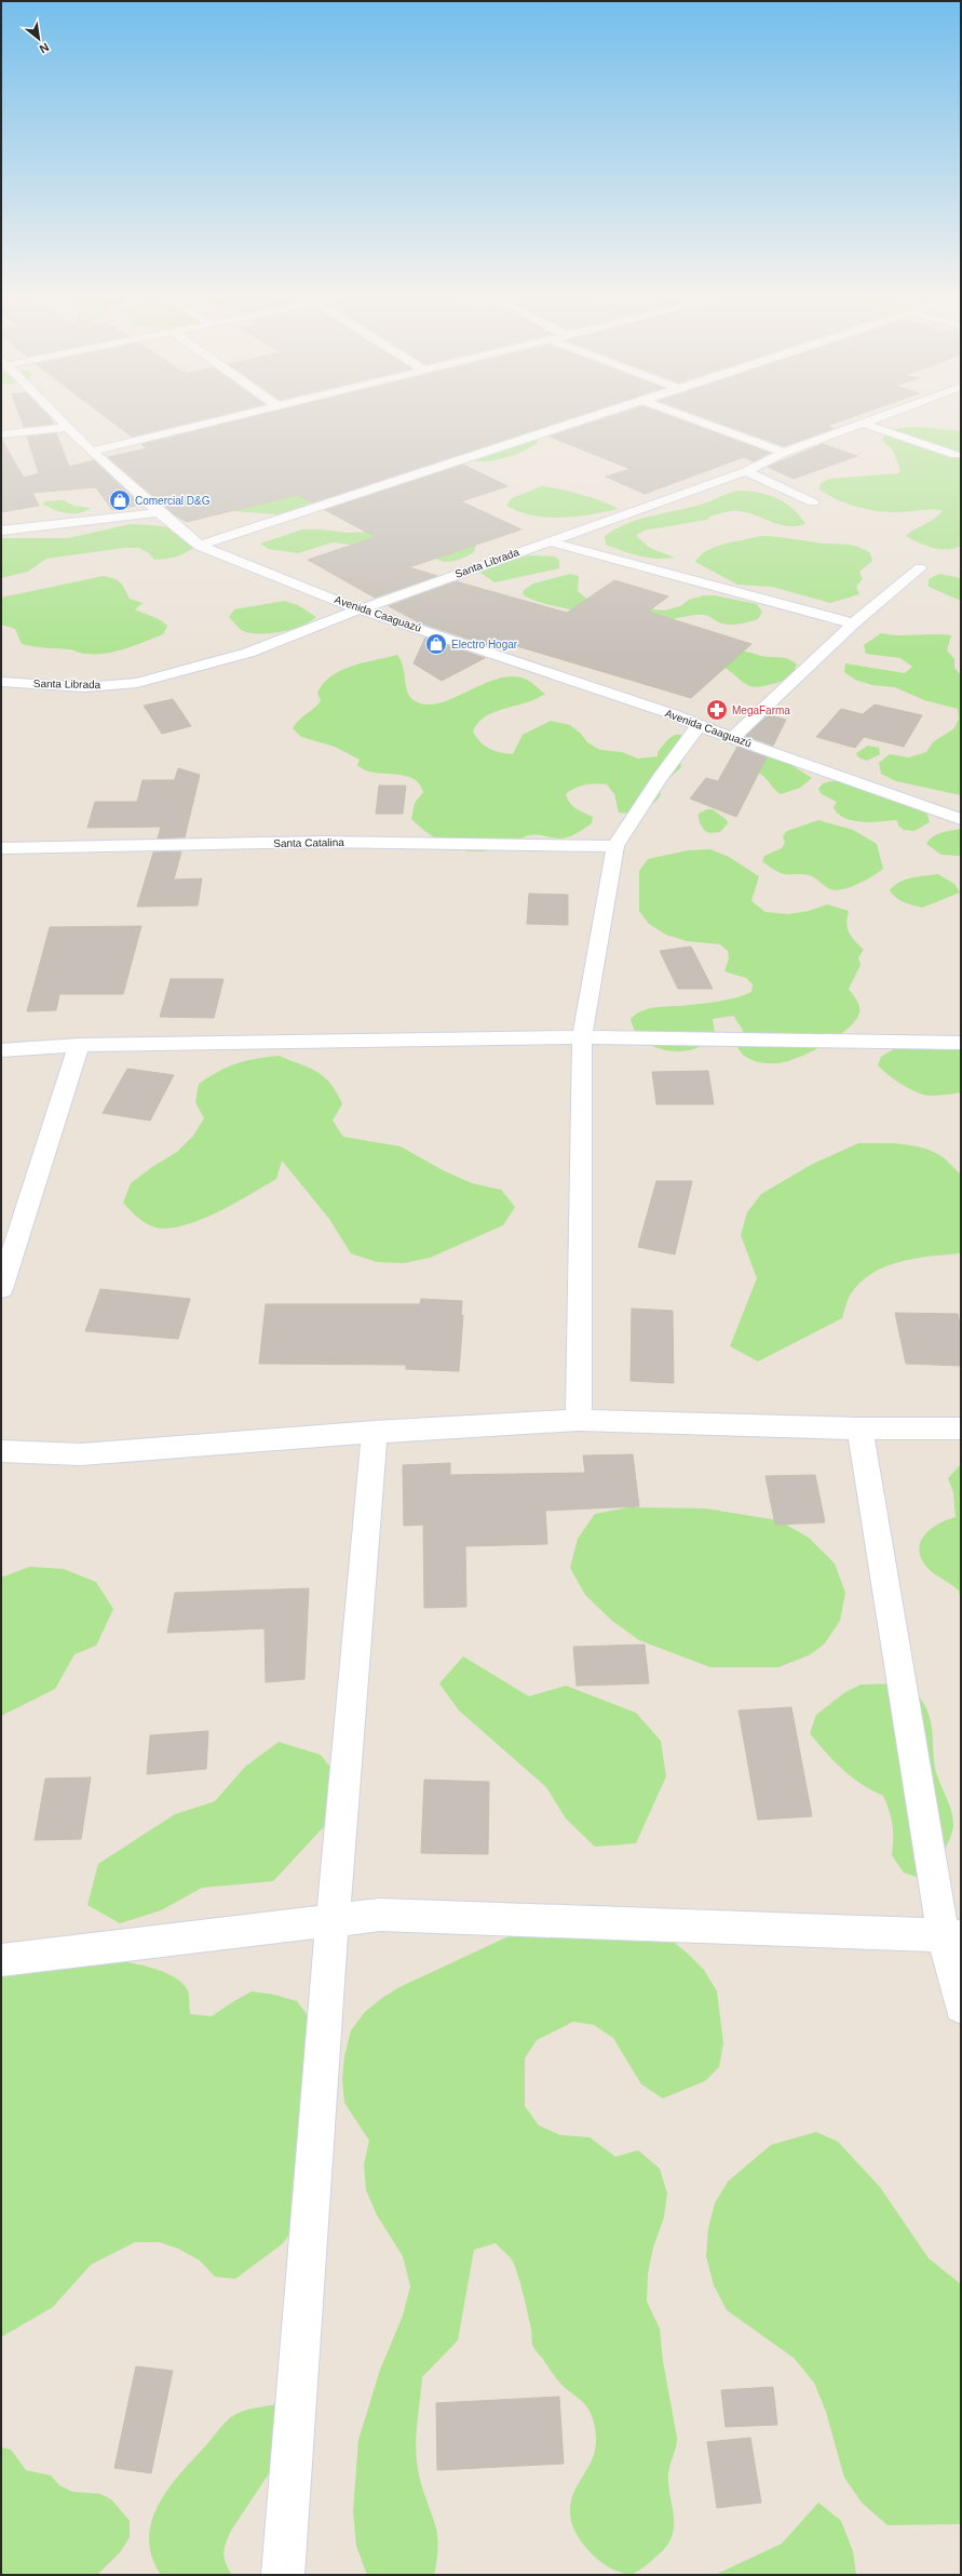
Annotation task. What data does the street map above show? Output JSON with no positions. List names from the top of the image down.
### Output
{
  "streets": {
    "street": ["Santa Librada", "Avenida Caaguazú", "Santa Catalina"]
  },
  "crossings": [
    ["Santa Librada", "Avenida Caaguazú"]
  ],
  "places": {
    "shop": ["Comercial D&G", "Electro Hogar"],
    "pharmacy": ["MegaFarma"]
  },
  "north": "bottom right"
}
